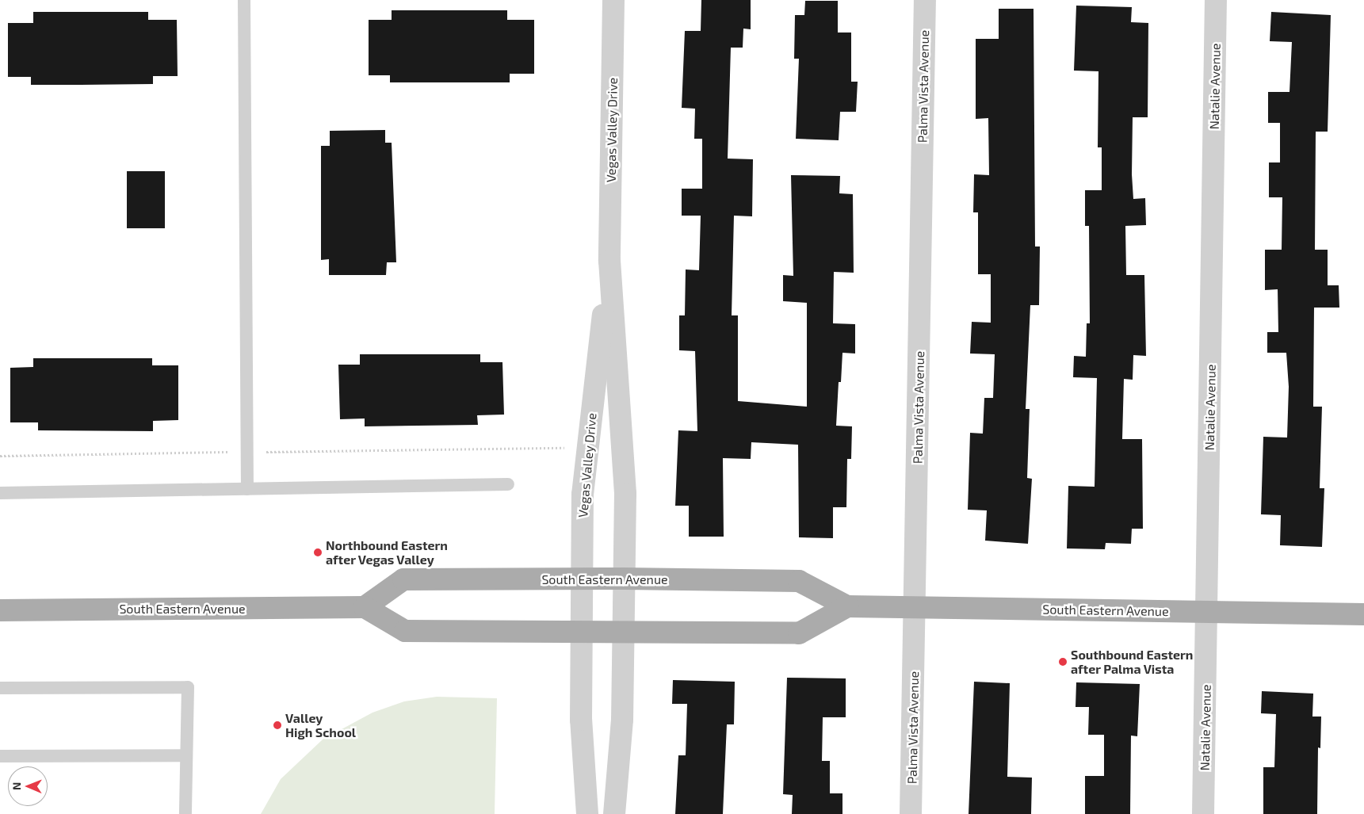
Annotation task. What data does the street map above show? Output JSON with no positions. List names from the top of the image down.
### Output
{
  "streets": {
    "main road": ["South Eastern Avenue"],
    "street": ["Palma Vista Avenue", "Natalie Avenue", "Vegas Valley Drive"]
  },
  "crossings": [
    ["Palma Vista Avenue", "South Eastern Avenue"],
    ["Natalie Avenue", "South Eastern Avenue"],
    ["Vegas Valley Drive", "South Eastern Avenue"]
  ],
  "places": ["Northbound Eastern after Vegas Valley", "Southbound Eastern after Palma Vista", "Valley High School"],
  "north": "left"
}
